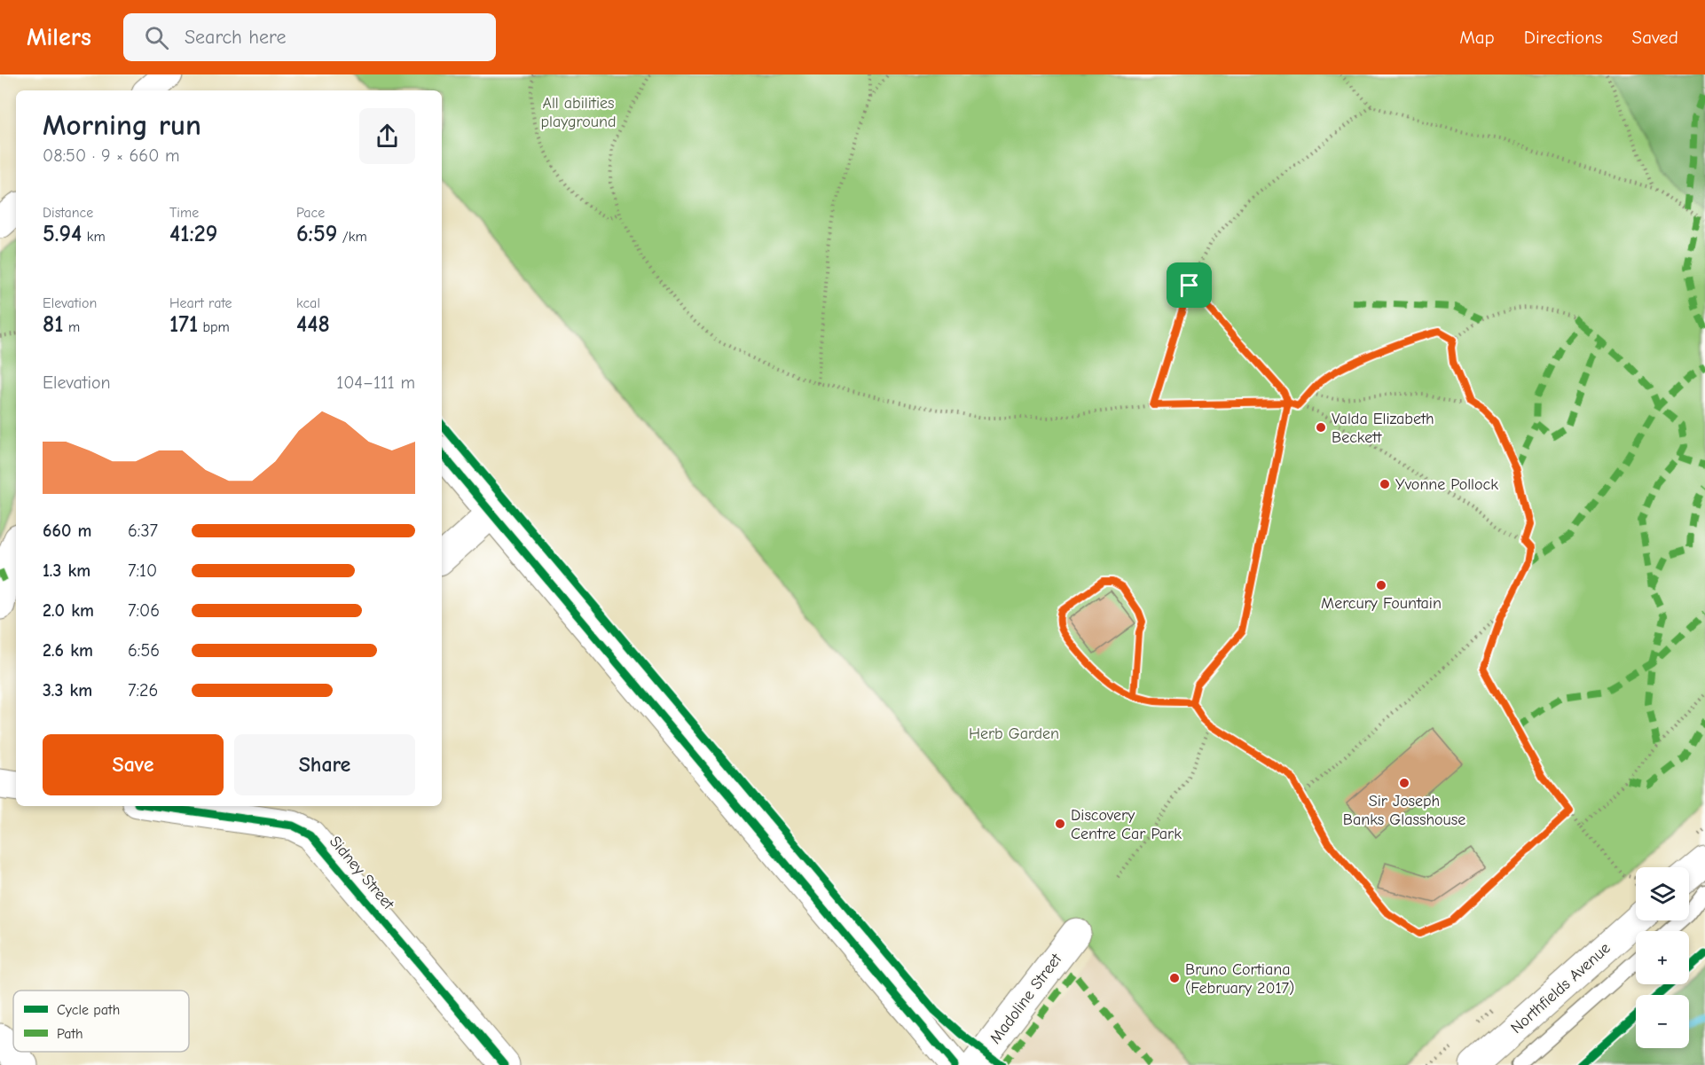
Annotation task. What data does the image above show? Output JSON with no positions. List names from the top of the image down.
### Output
{
  "streets": {
    "street": ["Sidney Street", "Northfields Avenue", "Madoline Street"]
  },
  "parks": ["All abilities playground", "Herb Garden"],
  "places": [
    "Valda Elizabeth Beckett",
    "Yvonne Pollock",
    "Mercury Fountain",
    "Sir Joseph Banks Glasshouse",
    "Discovery Centre Car Park",
    "Bruno Cortiana (February 2017)"
  ],
  "legend": ["Cycle path", "Path"],
  "page": {
    "header": "Milers",
    "search": "Search here",
    "nav": ["Map", "Directions", "Saved"],
    "heading": ["Morning run", "08:50 · 9 × 660 m"],
    "stats": [
      ["Distance", "5.94 km"],
      ["Time", "41:29"],
      ["Pace", "6:59 /km"],
      ["Elevation", "81 m"],
      ["Heart rate", "171 bpm"],
      ["kcal", "448"]
    ],
    "chart": ["Elevation", "104–111 m"],
    "list": [
      {
        "name": "660 m",
        "note": "6:37"
      },
      {
        "name": "1.3 km",
        "note": "7:10"
      },
      {
        "name": "2.0 km",
        "note": "7:06"
      },
      {
        "name": "2.6 km",
        "note": "6:56"
      },
      {
        "name": "3.3 km",
        "note": "7:26"
      }
    ],
    "buttons": ["Save", "Share"],
    "map_buttons": ["+", "−"]
  }
}
